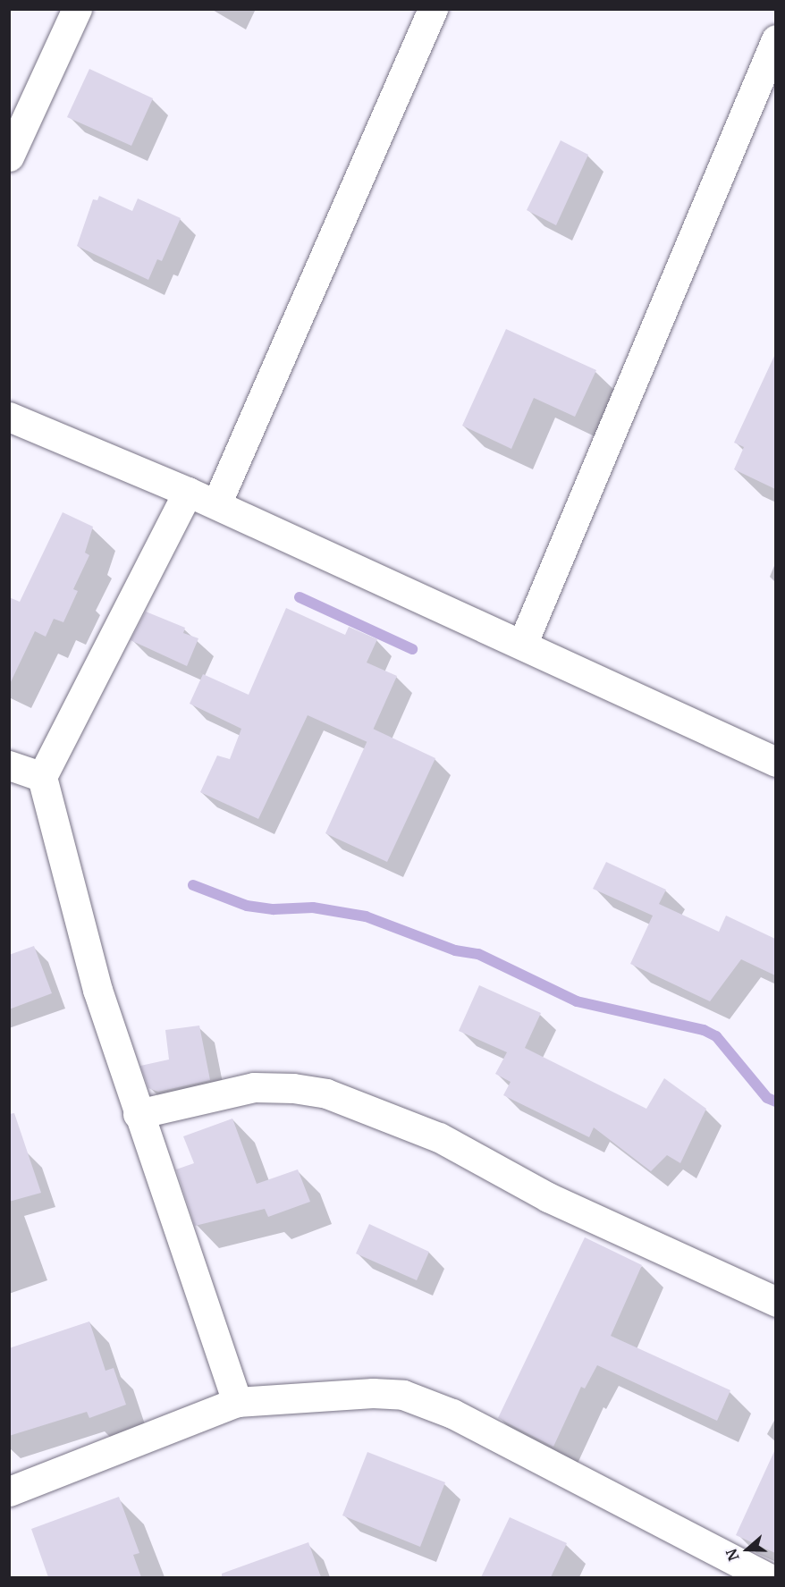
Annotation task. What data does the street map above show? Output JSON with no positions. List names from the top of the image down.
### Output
{
  "north": "left"
}
